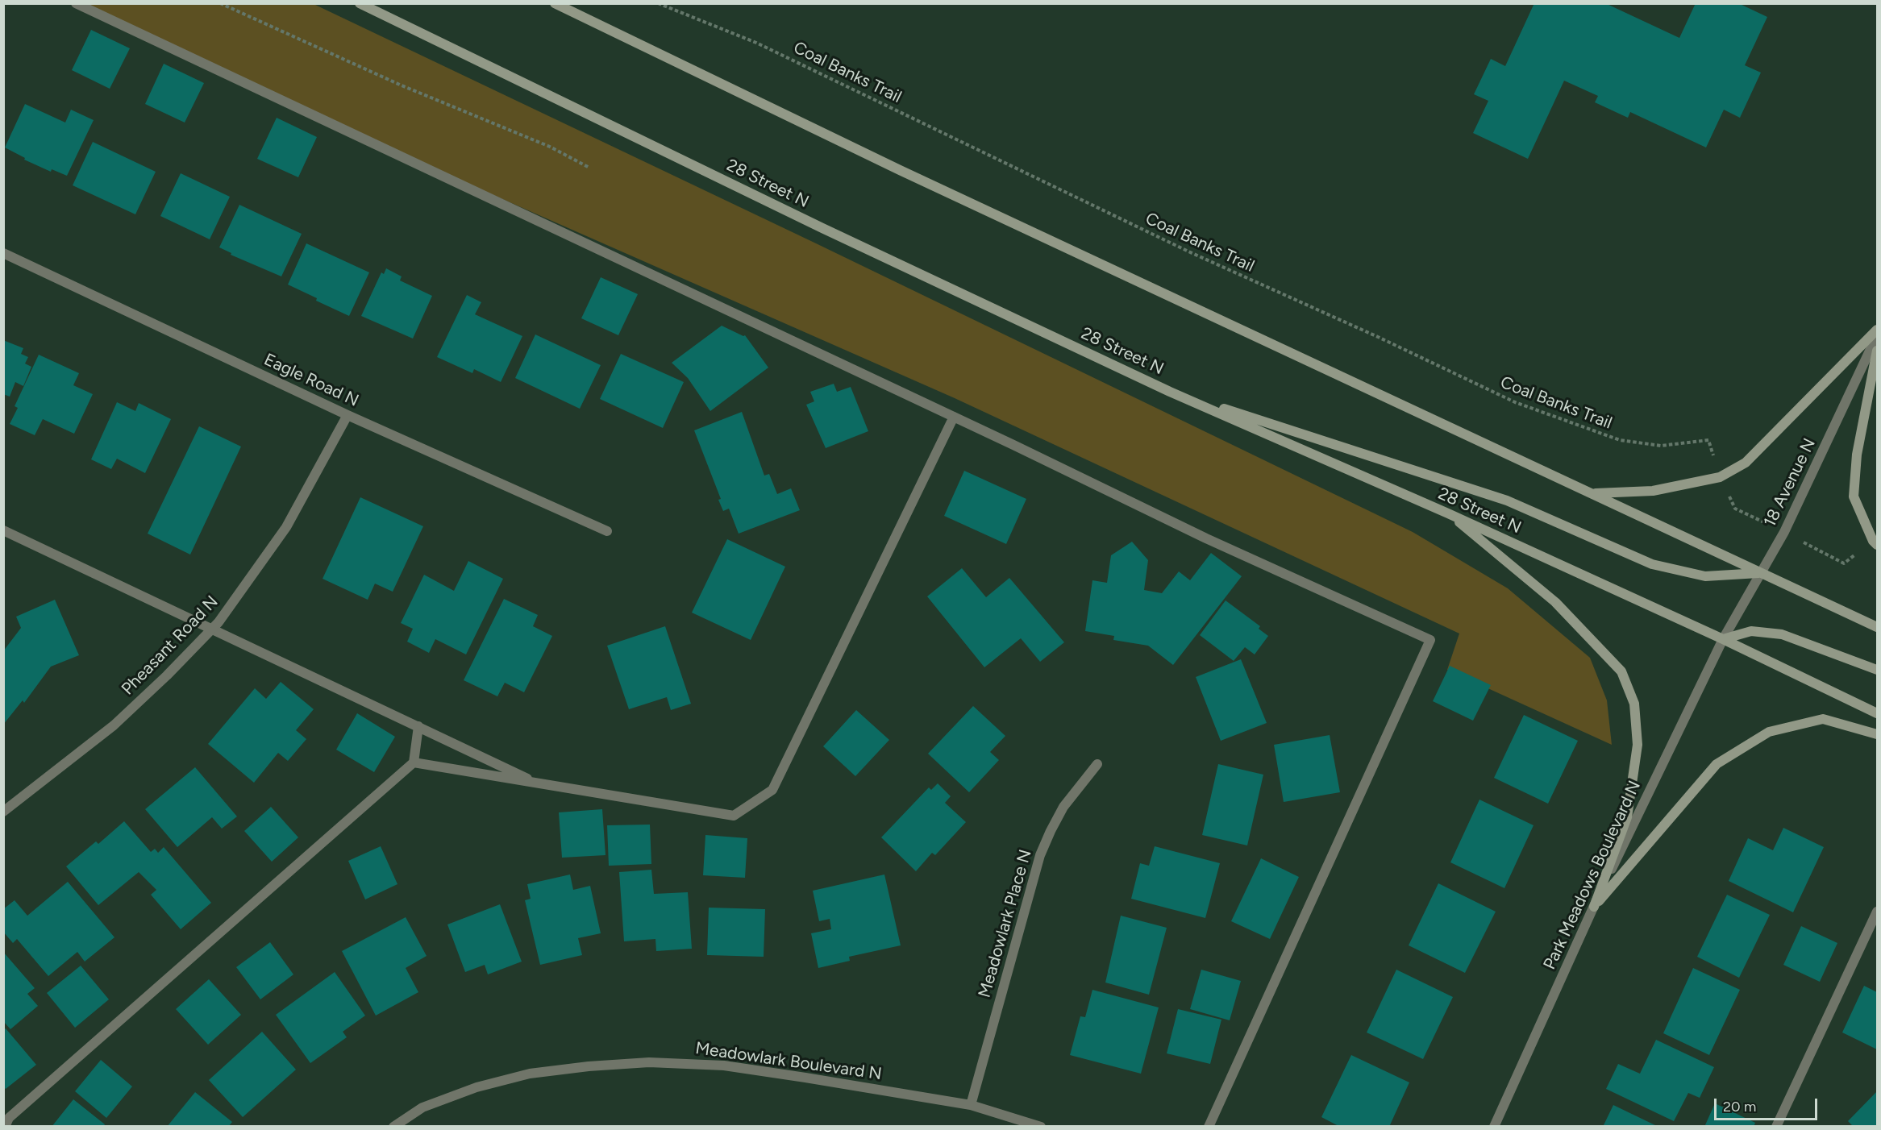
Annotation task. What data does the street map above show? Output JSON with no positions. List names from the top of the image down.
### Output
{
  "streets": {
    "main road": ["28 Street N"],
    "street": [
      "Eagle Road N",
      "18 Avenue N",
      "Pheasant Road N",
      "Park Meadows Boulevard N",
      "Meadowlark Place N",
      "Meadowlark Boulevard N"
    ],
    "path": ["Coal Banks Trail"]
  },
  "crossings": [
    ["28 Street N", "18 Avenue N"],
    ["28 Street N", "Park Meadows Boulevard N"],
    ["Eagle Road N", "Pheasant Road N"],
    ["18 Avenue N", "Park Meadows Boulevard N"],
    ["Meadowlark Place N", "Meadowlark Boulevard N"]
  ],
  "scale_bar": "20 m"
}
